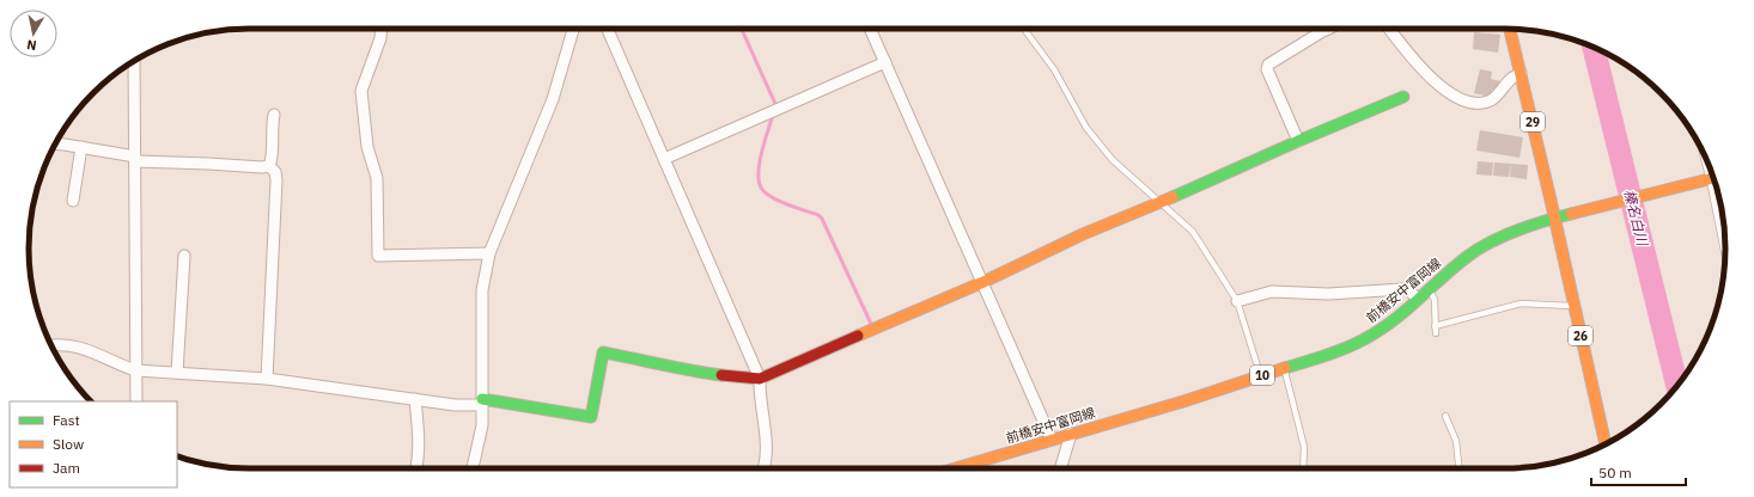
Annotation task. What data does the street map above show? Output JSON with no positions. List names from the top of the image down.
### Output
{
  "streets": {
    "main road": [
      "29",
      "前橋安中富岡線",
      "26",
      "10"
    ]
  },
  "crossings": [
    ["29", "前橋安中富岡線"],
    ["29", "26"],
    ["前橋安中富岡線", "26"]
  ],
  "water": ["榛名白川"],
  "legend": ["Fast", "Slow", "Jam"],
  "scale_bar": "50 m",
  "north": "bottom"
}
